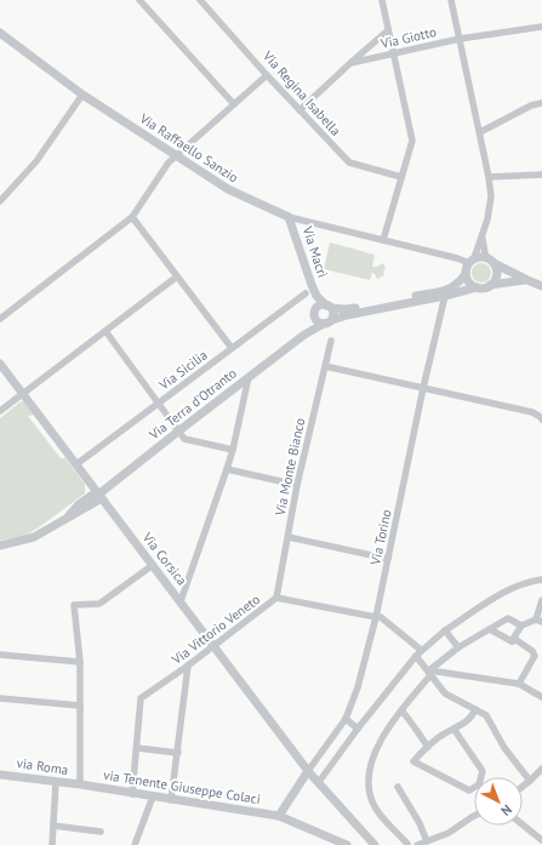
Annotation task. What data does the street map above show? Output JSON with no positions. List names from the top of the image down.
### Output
{
  "streets": {
    "street": [
      "Via Giotto",
      "Via Regina Isabella",
      "Via Raffaello Sanzio",
      "Via Macrì",
      "Via Sicilia",
      "Via Terra d'Otranto",
      "Via Monte Bianco",
      "Via Torino",
      "Via Corsica",
      "Via Vittorio Veneto",
      "via Roma",
      "via Tenente Giuseppe Colaci"
    ]
  },
  "crossings": [
    ["Via Raffaello Sanzio", "Via Macrì"],
    ["Via Raffaello Sanzio", "Via Terra d'Otranto"],
    ["Via Macrì", "Via Terra d'Otranto"],
    ["Via Sicilia", "Via Corsica"],
    ["Via Terra d'Otranto", "Via Torino"],
    ["Via Terra d'Otranto", "Via Corsica"],
    ["Via Monte Bianco", "Via Vittorio Veneto"],
    ["Via Torino", "Via Corsica"],
    ["Via Torino", "Via Vittorio Veneto"],
    ["Via Corsica", "Via Vittorio Veneto"],
    ["Via Vittorio Veneto", "via Tenente Giuseppe Colaci"],
    ["via Roma", "via Tenente Giuseppe Colaci"]
  ],
  "north": "bottom right"
}
